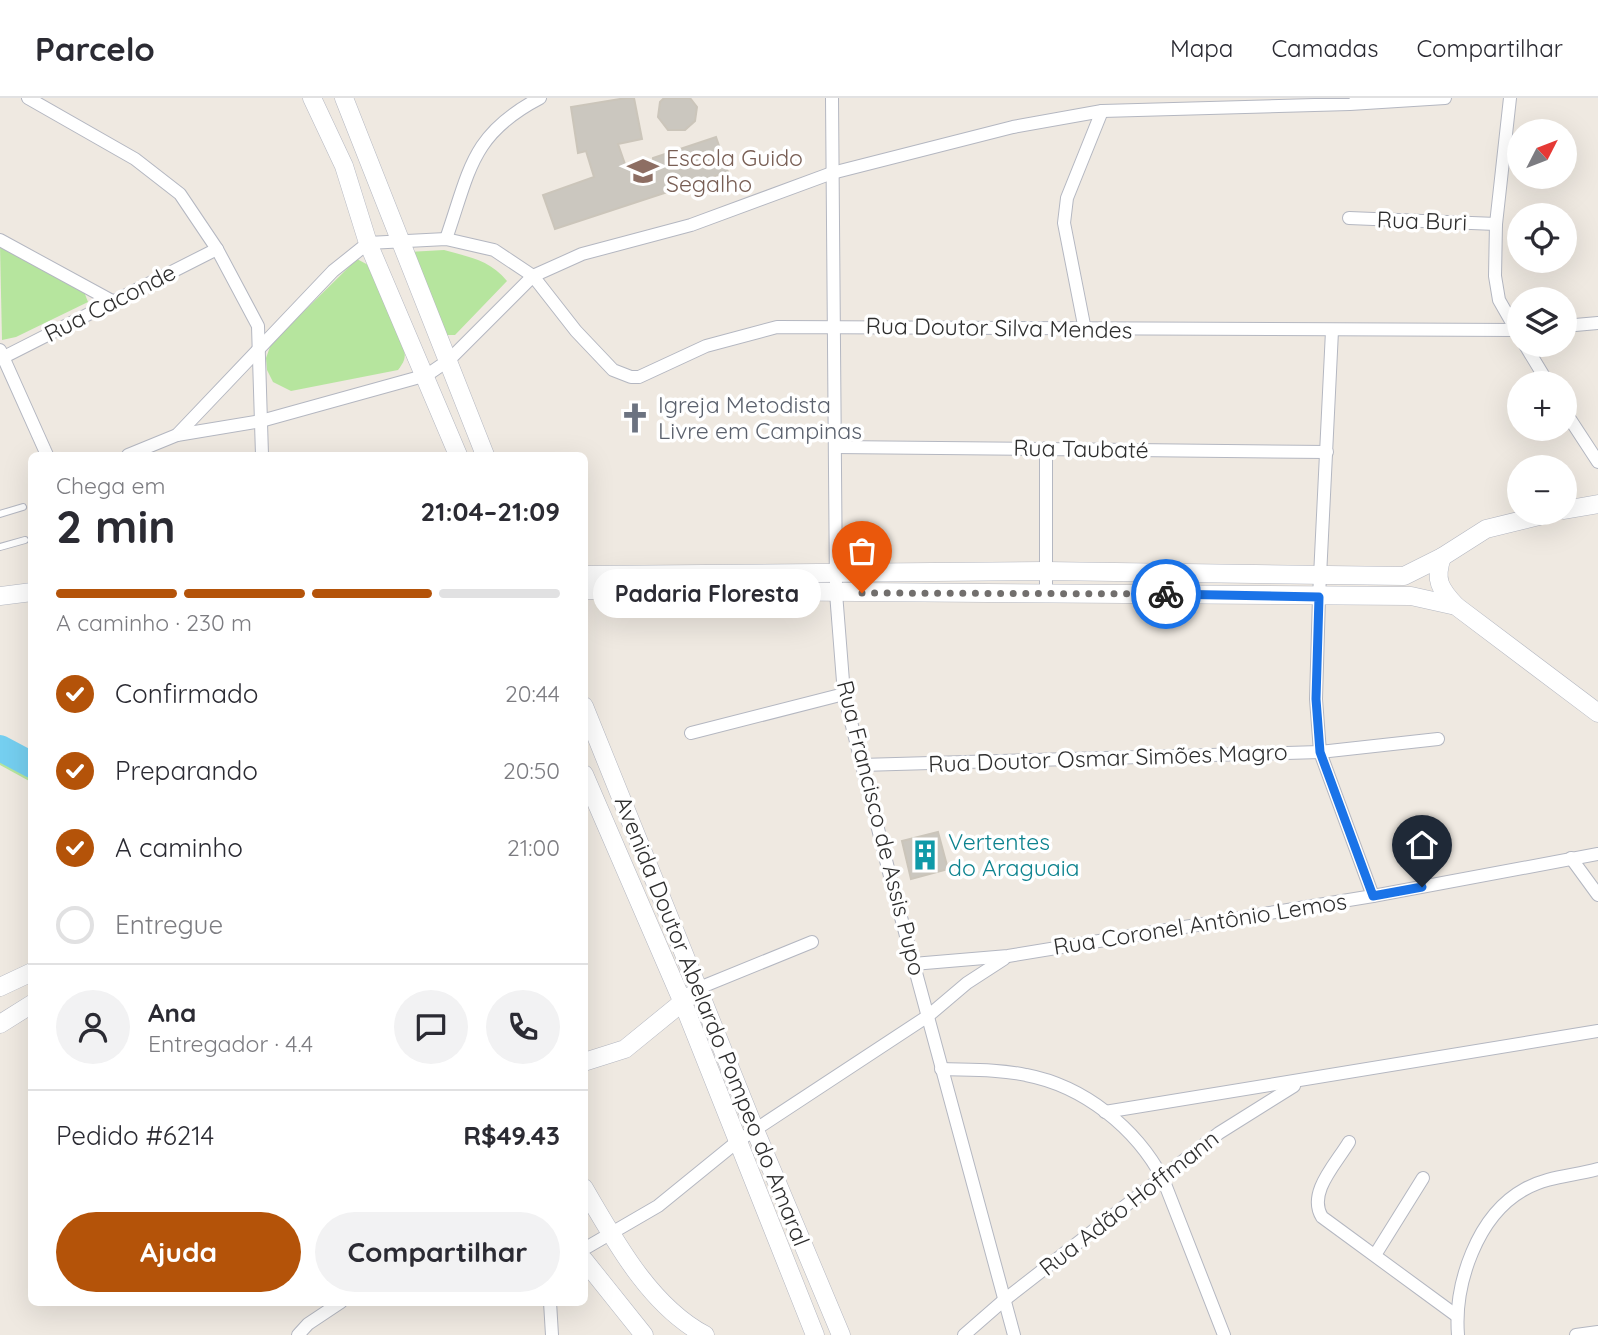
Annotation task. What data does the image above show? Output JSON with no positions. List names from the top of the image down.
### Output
{
  "streets": {
    "main road": ["Avenida Doutor Abelardo Pompeo do Amaral"],
    "street": [
      "Rua Buri",
      "Rua Caconde",
      "Rua Doutor Silva Mendes",
      "Rua Taubaté",
      "Rua Doutor Osmar Simões Magro",
      "Rua Francisco de Assis Pupo",
      "Rua Coronel Antônio Lemos",
      "Rua Adão Hoffmann"
    ]
  },
  "crossings": [
    ["Rua Doutor Silva Mendes", "Rua Francisco de Assis Pupo"],
    ["Rua Taubaté", "Rua Francisco de Assis Pupo"],
    ["Rua Doutor Osmar Simões Magro", "Rua Francisco de Assis Pupo"],
    ["Rua Francisco de Assis Pupo", "Rua Coronel Antônio Lemos"],
    ["Rua Francisco de Assis Pupo", "Rua Adão Hoffmann"],
    ["Rua Coronel Antônio Lemos", "Avenida Doutor Abelardo Pompeo do Amaral"]
  ],
  "places": {
    "school or university": ["Escola Guido Segalho"],
    "church": ["Igreja Metodista Livre em Campinas"],
    "other": ["Padaria Floresta"],
    "building": ["Vertentes do Araguaia"]
  },
  "north": "top right",
  "page": {
    "header": "Parcelo",
    "nav": ["Mapa", "Camadas", "Compartilhar"],
    "map_buttons": ["+", "−"],
    "heading": ["2 min", "Chega em", "21:04–21:09"],
    "panel": [
      "Ana",
      "Entregador · 4.4",
      "Pedido #6214",
      "R$49.43"
    ],
    "bubble": "Padaria Floresta",
    "bar": "A caminho · 230 m",
    "list": [
      ["Confirmado", "20:44"],
      ["Preparando", "20:50"],
      ["A caminho", "21:00"],
      "Entregue"
    ],
    "buttons": ["Ajuda", "Compartilhar"]
  }
}
